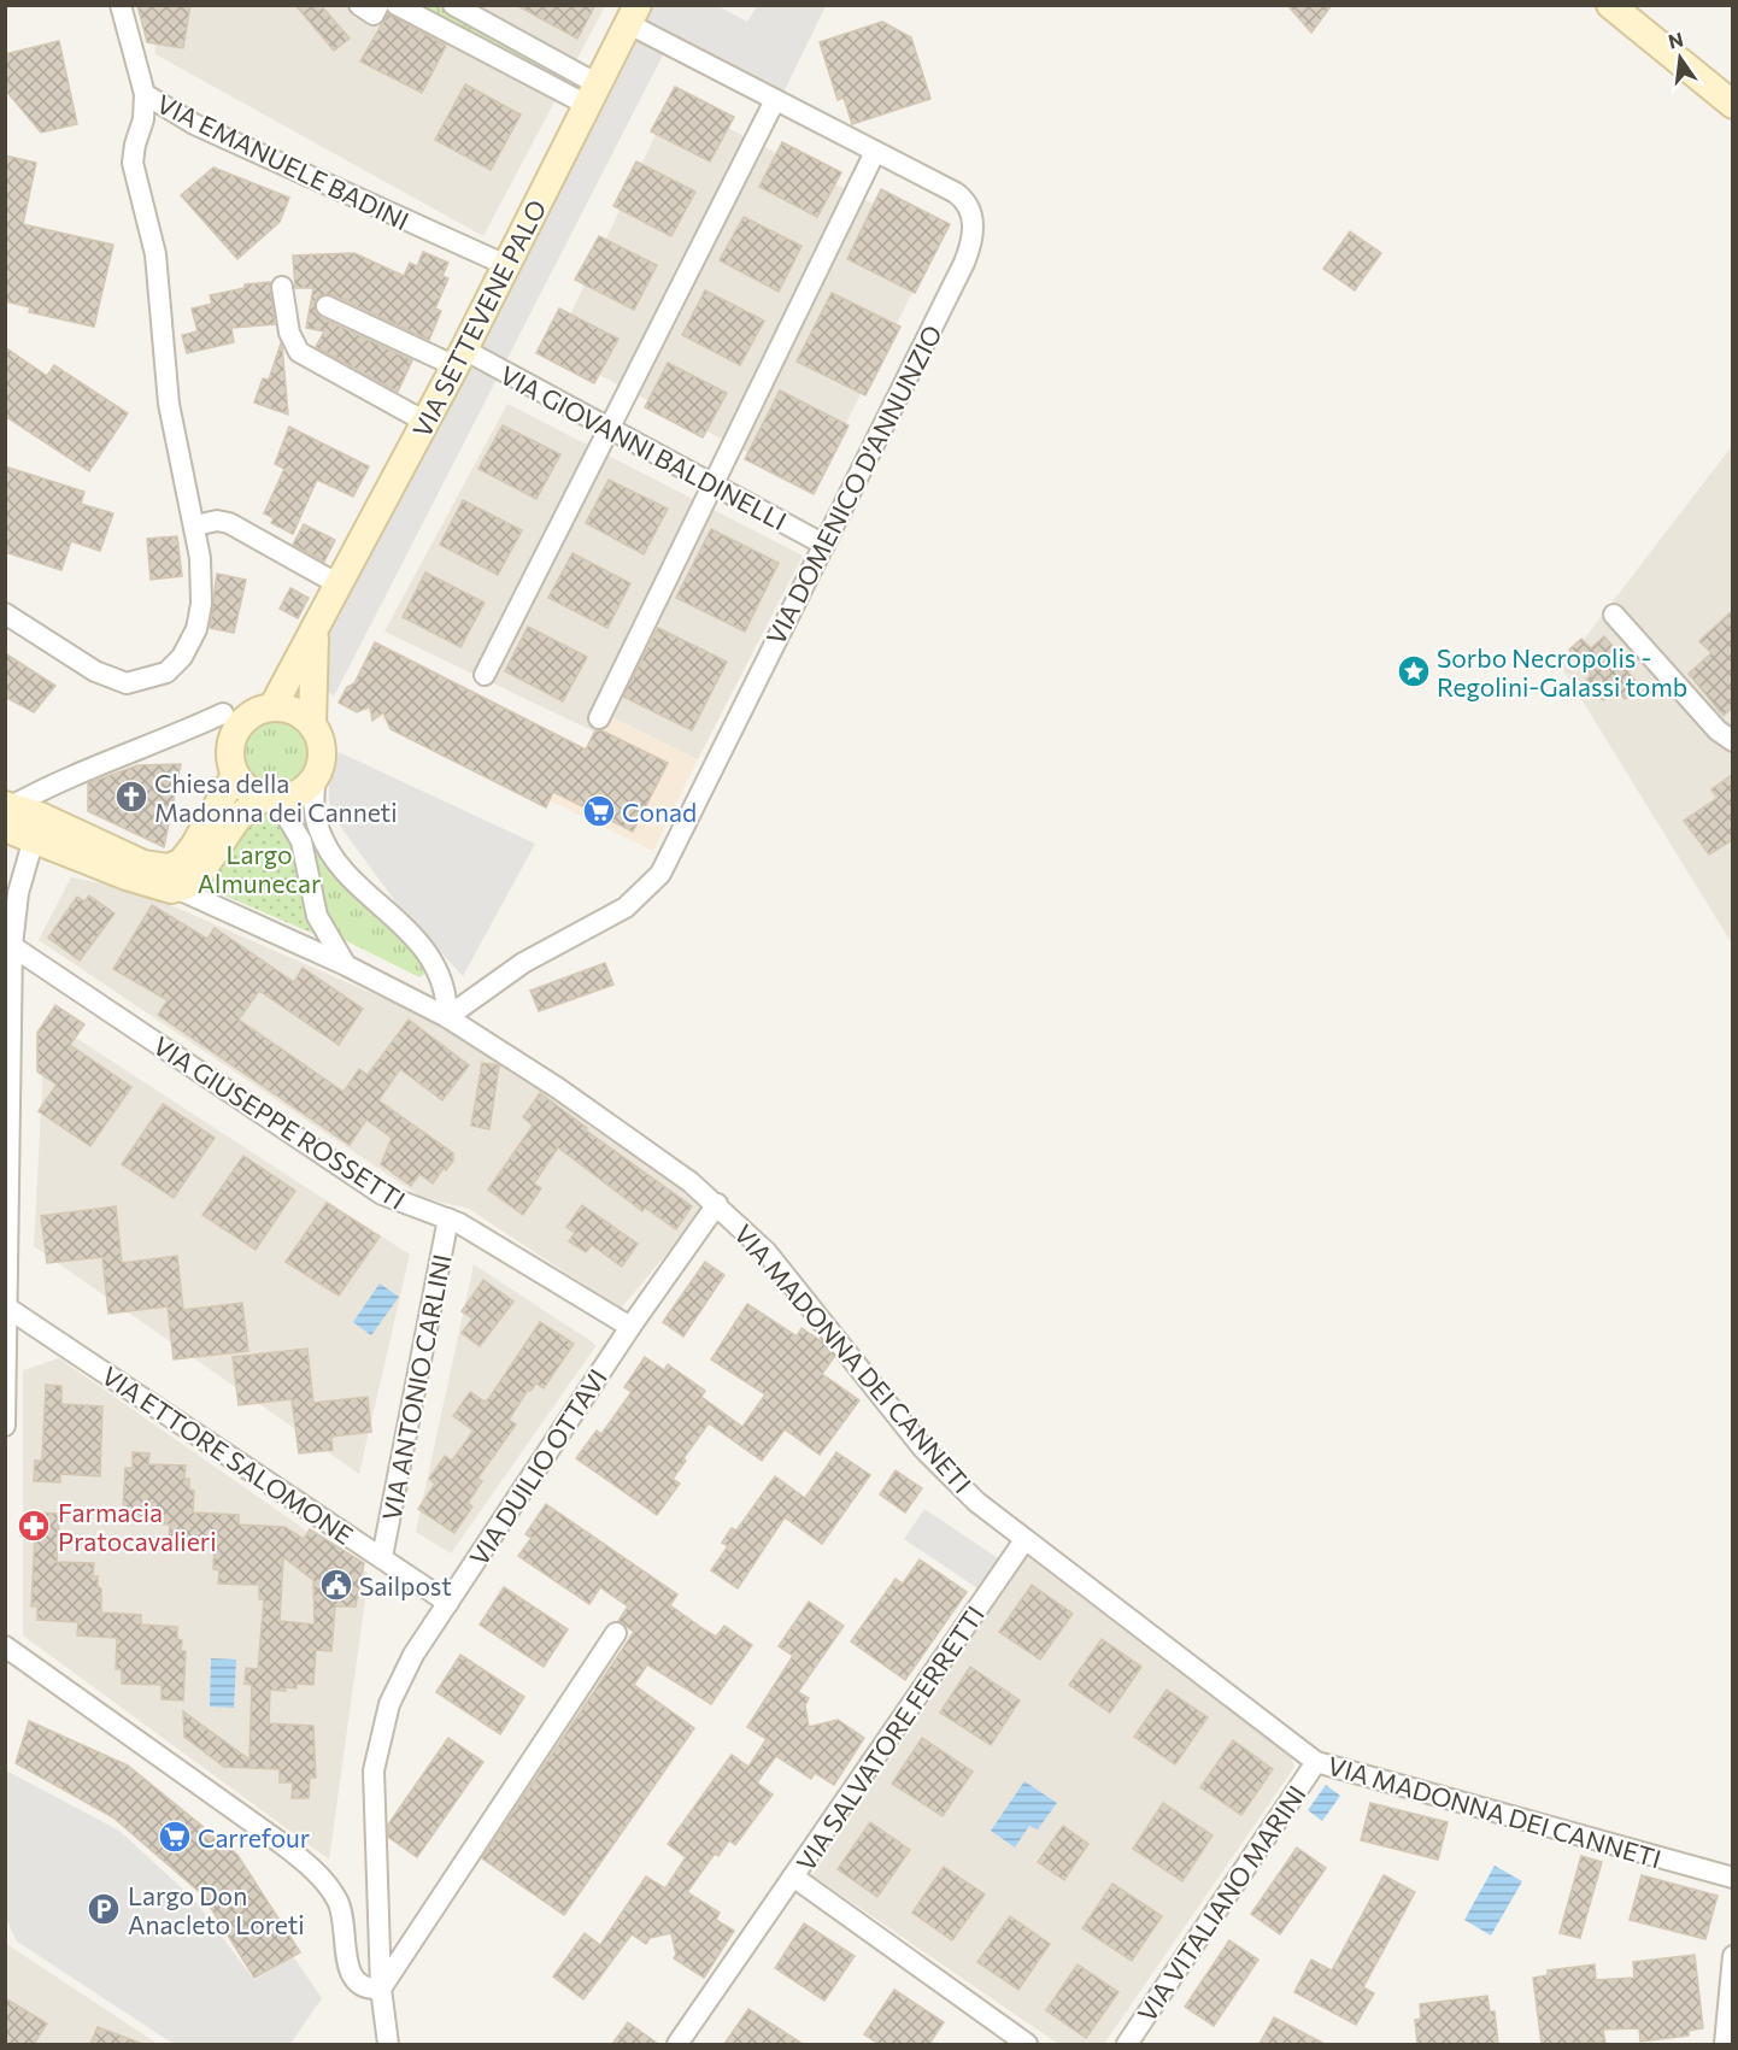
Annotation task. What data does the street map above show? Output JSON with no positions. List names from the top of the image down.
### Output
{
  "streets": {
    "street": [
      "VIA EMANUELE BADINI",
      "VIA SETTEVENE PALO",
      "VIA GIOVANNI BALDINELLI",
      "VIA DOMENICO D'ANNUNZIO",
      "VIA GIUSEPPE ROSSETTI",
      "VIA MADONNA DEI CANNETI",
      "VIA ANTONIO CARLINI",
      "VIA ETTORE SALOMONE",
      "VIA DUILIO OTTAVI",
      "VIA SALVATORE FERRETTI",
      "VIA VITALIANO MARINI"
    ]
  },
  "crossings": [
    ["VIA EMANUELE BADINI", "VIA SETTEVENE PALO"],
    ["VIA SETTEVENE PALO", "VIA GIOVANNI BALDINELLI"],
    ["VIA SETTEVENE PALO", "VIA DOMENICO D'ANNUNZIO"],
    ["VIA GIOVANNI BALDINELLI", "VIA DOMENICO D'ANNUNZIO"],
    ["VIA DOMENICO D'ANNUNZIO", "VIA MADONNA DEI CANNETI"],
    ["VIA GIUSEPPE ROSSETTI", "VIA ANTONIO CARLINI"],
    ["VIA GIUSEPPE ROSSETTI", "VIA DUILIO OTTAVI"],
    ["VIA MADONNA DEI CANNETI", "VIA DUILIO OTTAVI"],
    ["VIA MADONNA DEI CANNETI", "VIA SALVATORE FERRETTI"],
    ["VIA MADONNA DEI CANNETI", "VIA VITALIANO MARINI"],
    ["VIA ANTONIO CARLINI", "VIA ETTORE SALOMONE"],
    ["VIA ETTORE SALOMONE", "VIA DUILIO OTTAVI"]
  ],
  "parks": ["Largo Almunecar"],
  "places": {
    "place": ["Sorbo Necropolis - Regolini-Galassi tomb"],
    "church": ["Chiesa della Madonna dei Canneti"],
    "supermarket": ["Conad", "Carrefour"],
    "pharmacy": ["Farmacia Pratocavalieri"],
    "public building": ["Sailpost"],
    "parking": ["Largo Don Anacleto Loreti"]
  },
  "north": "top"
}
